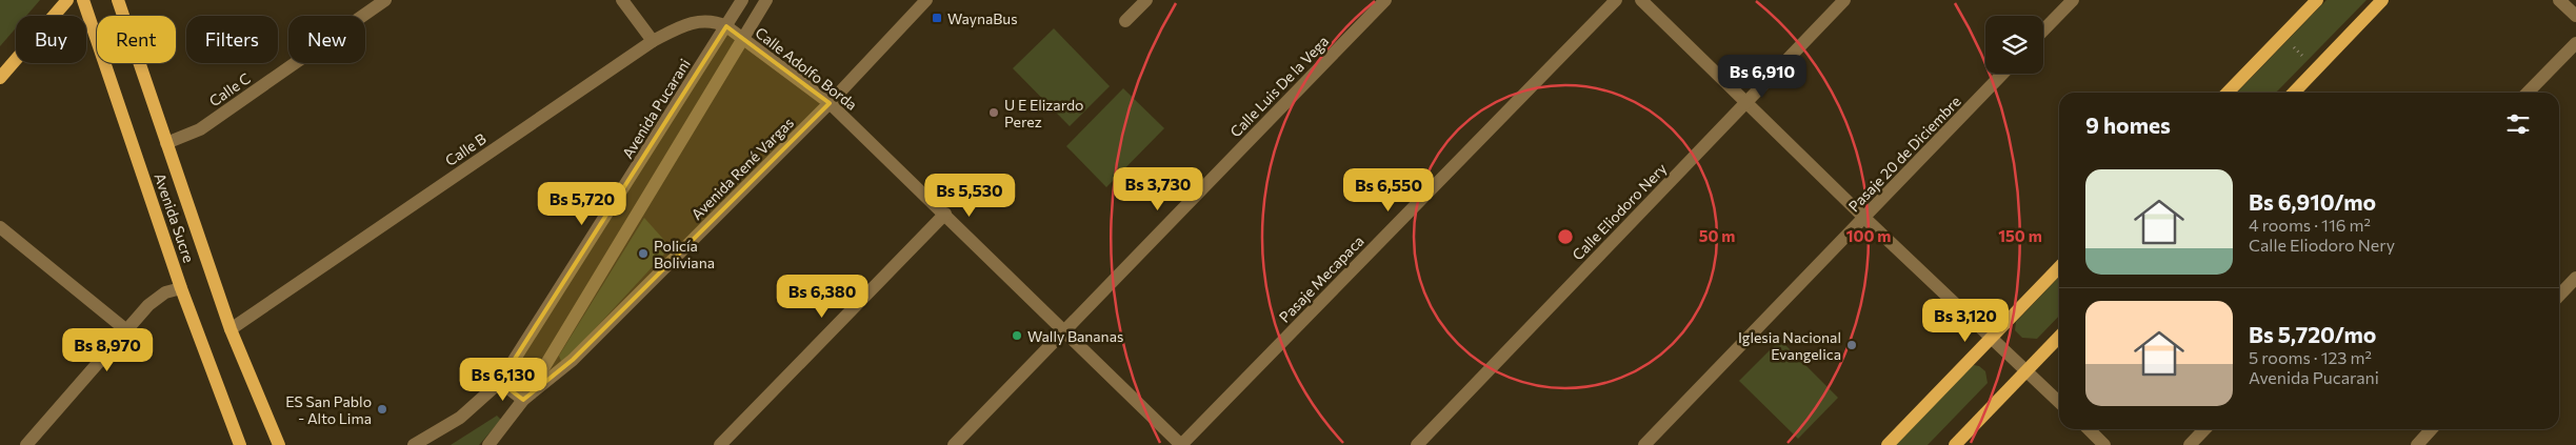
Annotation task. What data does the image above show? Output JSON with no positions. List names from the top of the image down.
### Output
{
  "streets": {
    "main road": ["Avenida Sucre"],
    "street": [
      "Calle Adolfo Borda",
      "Calle Luis De la Vega",
      "Calle C",
      "Avenida Pucarani",
      "Calle B",
      "Pasaje 20 de Diciembre",
      "Avenida René Vargas",
      "Calle Eliodoro Nery",
      "Pasaje Mecapaca"
    ]
  },
  "crossings": [
    ["Calle Adolfo Borda", "Calle Luis De la Vega"],
    ["Calle Adolfo Borda", "Avenida Pucarani"],
    ["Calle Adolfo Borda", "Calle B"],
    ["Calle Adolfo Borda", "Avenida René Vargas"],
    ["Calle Adolfo Borda", "Pasaje Mecapaca"],
    ["Calle C", "Avenida Sucre"],
    ["Avenida Pucarani", "Calle B"],
    ["Calle B", "Avenida Sucre"]
  ],
  "places": {
    "transit": ["WaynaBus"],
    "other": [
      "U E Elizardo Perez",
      "Policía Boliviana",
      "Wally Bananas",
      "Iglesia Nacional Evangelica",
      "ES San Pablo - Alto Lima"
    ]
  },
  "page": {
    "chip": [
      "Buy",
      "Rent",
      "Filters",
      "New"
    ],
    "price": [
      "Bs 6,910",
      "Bs 3,730",
      "Bs 6,550",
      "Bs 5,530",
      "Bs 5,720",
      "Bs 6,380",
      "Bs 3,120",
      "Bs 8,970",
      "Bs 6,130"
    ],
    "heading": "9 homes",
    "list": [
      {
        "name": "Bs 6,910/mo",
        "note": "4 rooms · 116 m² · Calle Eliodoro Nery"
      },
      {
        "name": "Bs 5,720/mo",
        "note": "5 rooms · 123 m² · Avenida Pucarani"
      }
    ]
  },
  "rings": ["50 m", "100 m", "150 m"]
}
